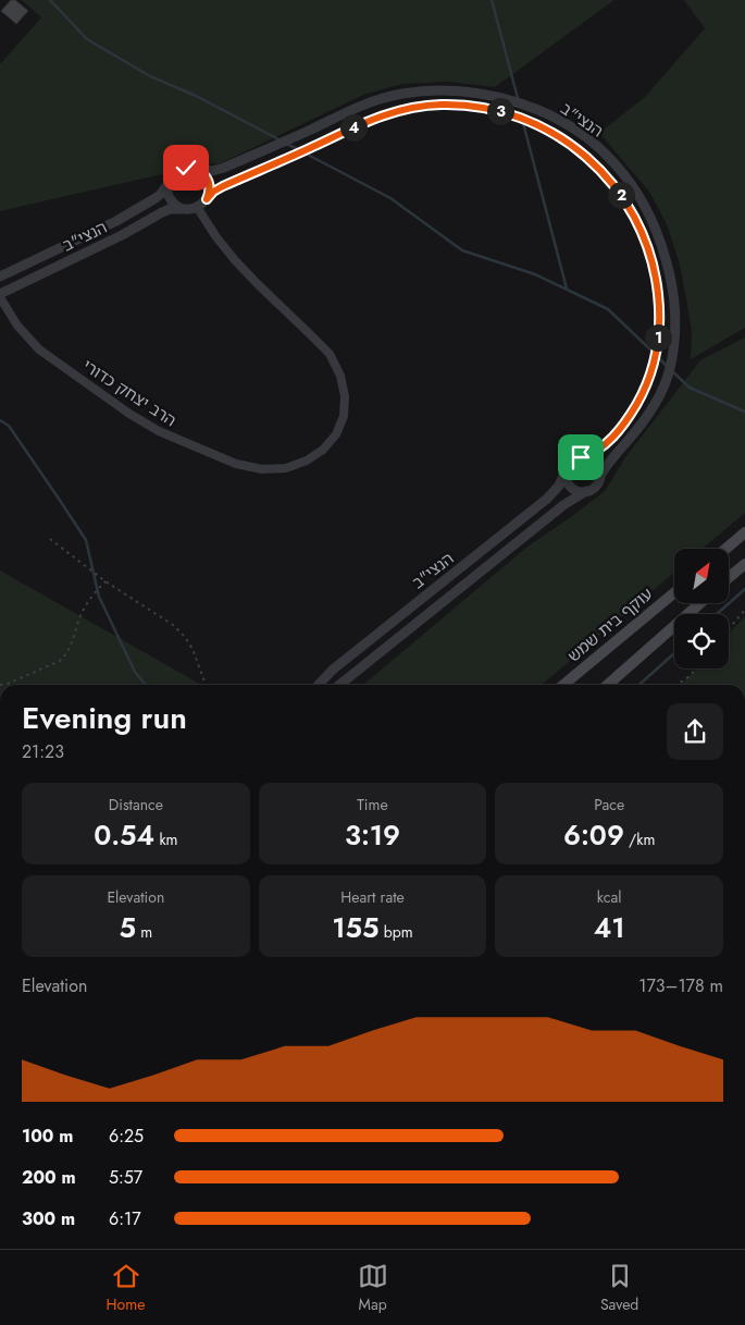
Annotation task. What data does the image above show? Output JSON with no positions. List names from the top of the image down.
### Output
{
  "streets": {
    "main road": ["עוקף בית שמש"],
    "street": ["הנצי\"ב", "הרב יצחק כדורי"]
  },
  "crossings": [
    ["הנצי\"ב", "הרב יצחק כדורי"]
  ],
  "north": "top right",
  "page": {
    "pins": [
      "3",
      "4",
      "2",
      "1"
    ],
    "heading": ["Evening run", "21:23"],
    "stats": [
      ["Distance", "0.54 km"],
      ["Time", "3:19"],
      ["Pace", "6:09 /km"],
      ["Elevation", "5 m"],
      ["Heart rate", "155 bpm"],
      ["kcal", "41"]
    ],
    "chart": ["Elevation", "173–178 m"],
    "list": [
      {
        "name": "100 m",
        "note": "6:25"
      },
      {
        "name": "200 m",
        "note": "5:57"
      },
      {
        "name": "300 m",
        "note": "6:17"
      }
    ],
    "tabs": ["Home", "Map", "Saved"]
  }
}
